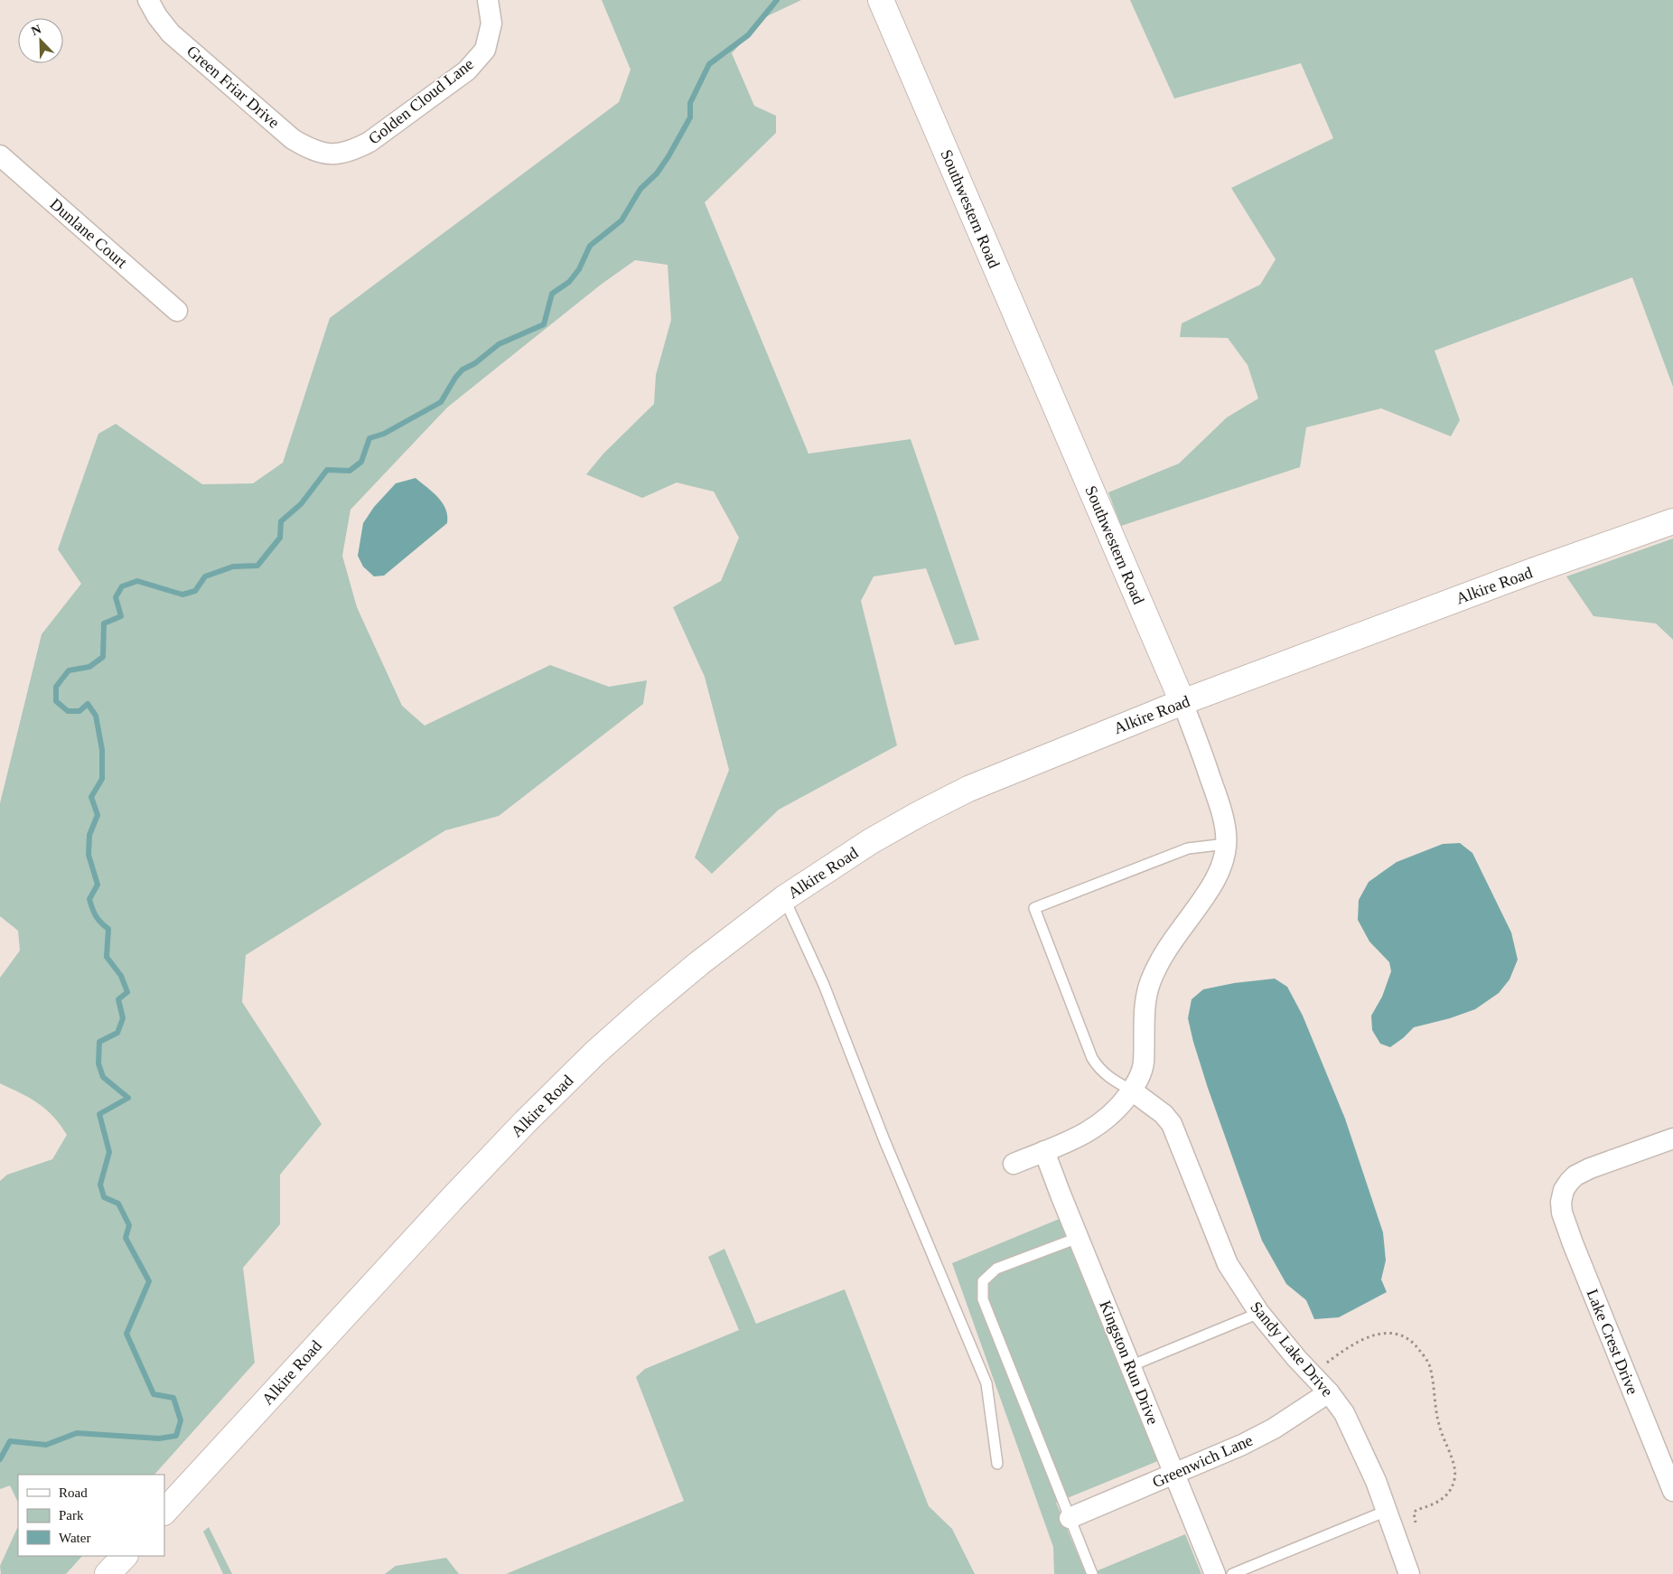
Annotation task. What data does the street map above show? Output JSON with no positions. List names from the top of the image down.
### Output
{
  "streets": {
    "main road": ["Southwestern Road", "Alkire Road"],
    "street": [
      "Green Friar Drive",
      "Golden Cloud Lane",
      "Dunlane Court",
      "Lake Crest Drive",
      "Sandy Lake Drive",
      "Kingston Run Drive",
      "Greenwich Lane"
    ]
  },
  "crossings": [
    ["Green Friar Drive", "Golden Cloud Lane"],
    ["Southwestern Road", "Alkire Road"],
    ["Southwestern Road", "Sandy Lake Drive"],
    ["Southwestern Road", "Kingston Run Drive"],
    ["Sandy Lake Drive", "Greenwich Lane"],
    ["Kingston Run Drive", "Greenwich Lane"]
  ],
  "legend": ["Road", "Park", "Water"],
  "north": "top left"
}
